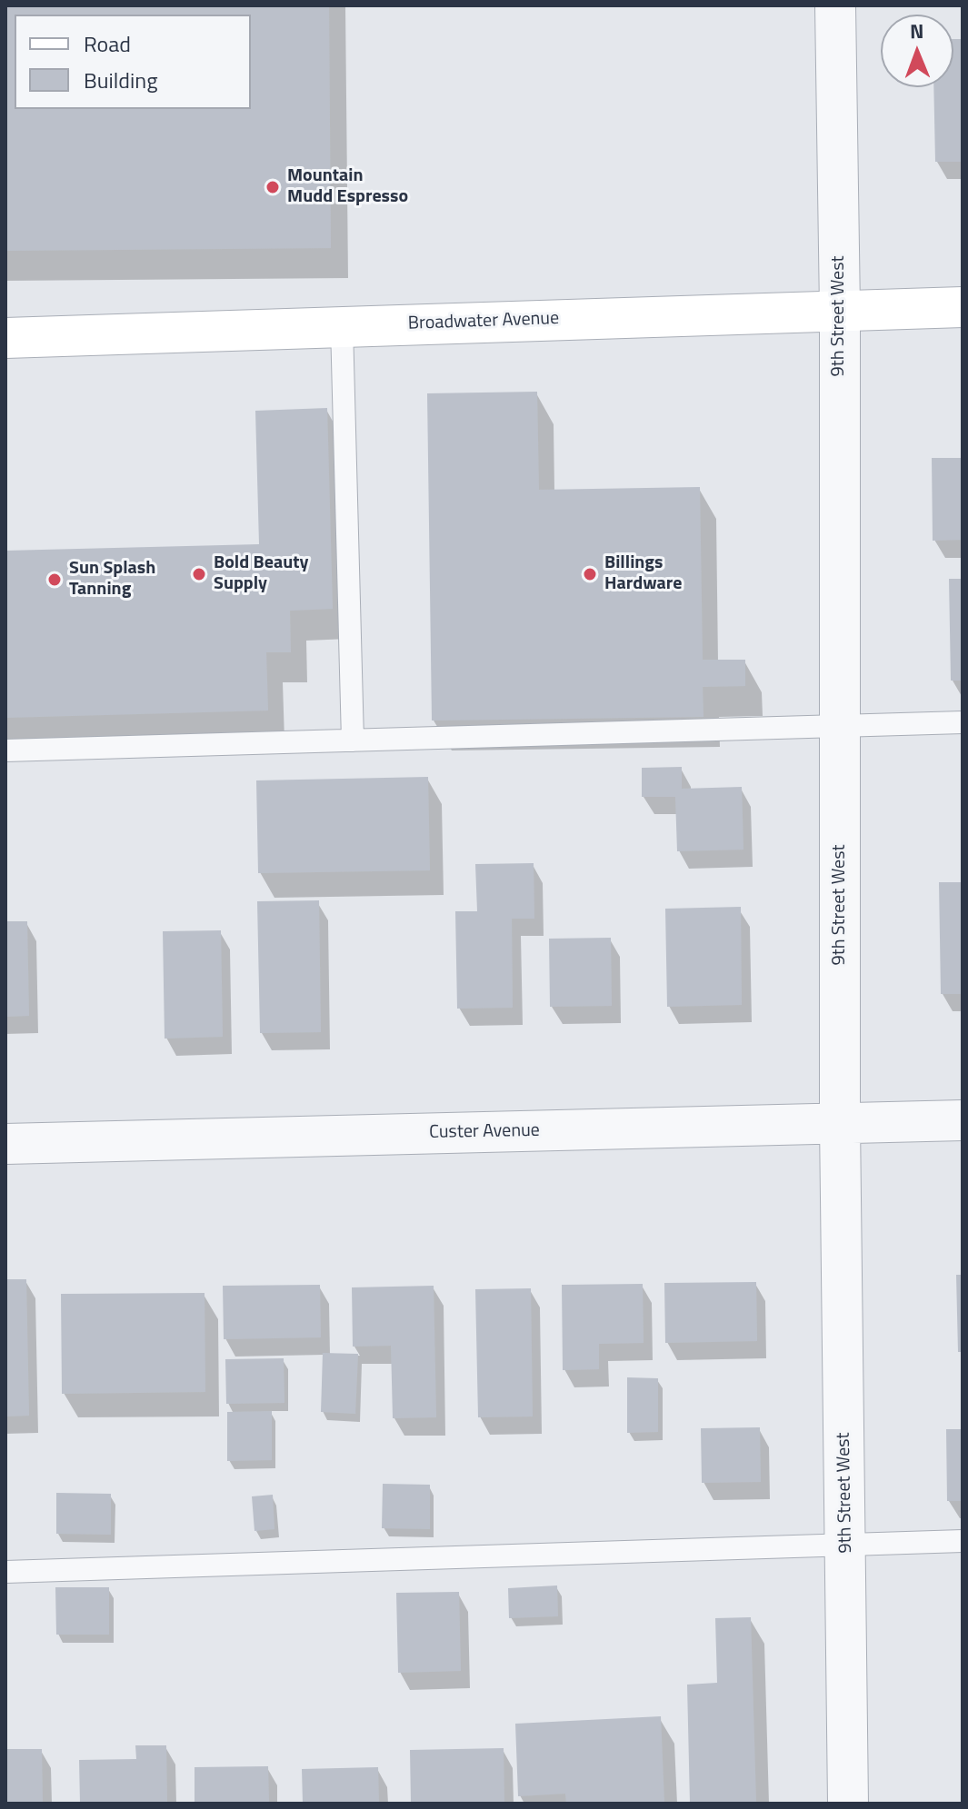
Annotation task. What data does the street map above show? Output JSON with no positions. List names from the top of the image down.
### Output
{
  "streets": {
    "main road": ["Broadwater Avenue"],
    "street": ["9th Street West", "Custer Avenue"]
  },
  "crossings": [
    ["9th Street West", "Broadwater Avenue"],
    ["9th Street West", "Custer Avenue"]
  ],
  "places": [
    "Mountain Mudd Espresso",
    "Bold Beauty Supply",
    "Billings Hardware",
    "Sun Splash Tanning"
  ],
  "legend": ["Road", "Building"],
  "north": "top"
}
